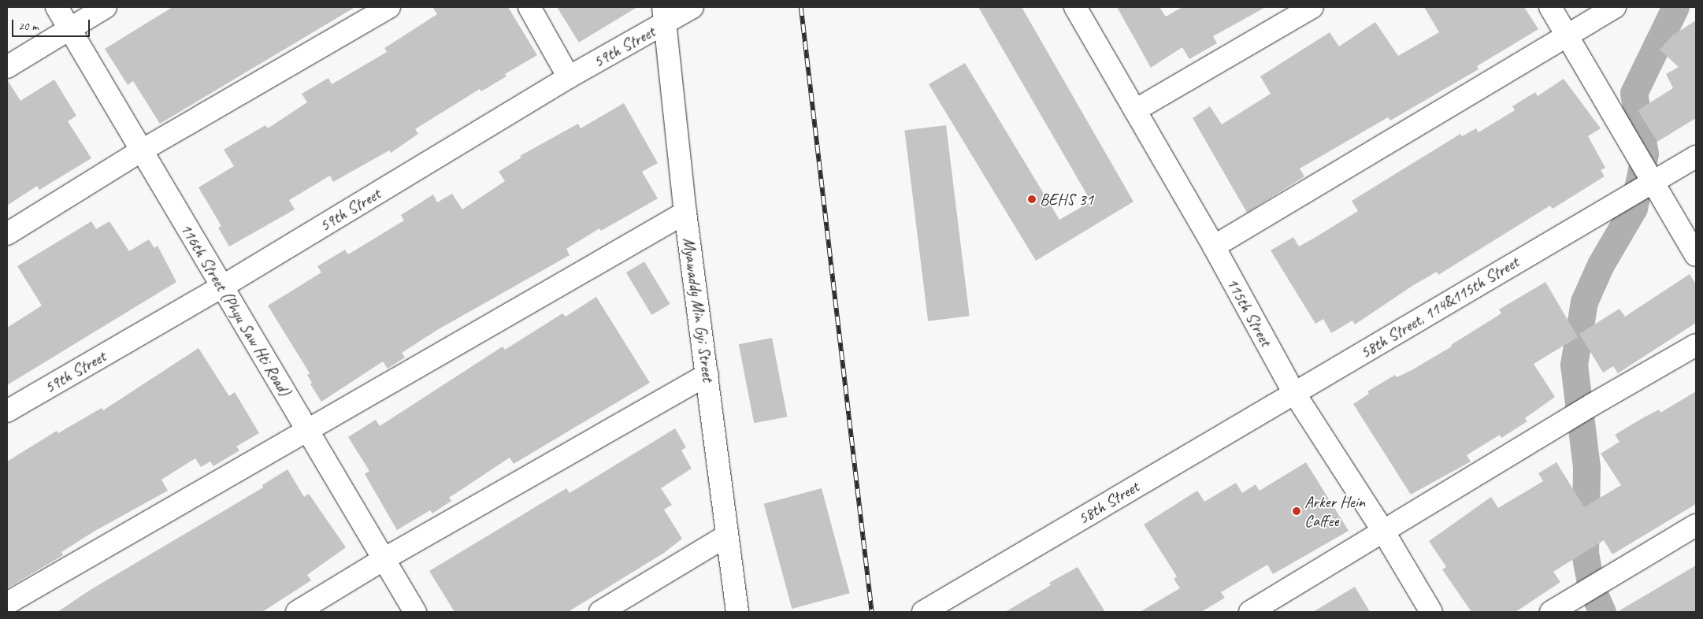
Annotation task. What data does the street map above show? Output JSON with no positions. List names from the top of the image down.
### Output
{
  "streets": {
    "street": [
      "59th Street",
      "58th Street, 114&115th Street",
      "116th Street (Phyu Saw Hti Road)",
      "Myawaddy Min Gyi Street",
      "115th Street",
      "58th Street"
    ]
  },
  "crossings": [
    ["59th Street", "116th Street (Phyu Saw Hti Road)"],
    ["59th Street", "Myawaddy Min Gyi Street"],
    ["58th Street, 114&115th Street", "115th Street"],
    ["58th Street, 114&115th Street", "58th Street"],
    ["115th Street", "58th Street"]
  ],
  "places": ["BEHS 31", "Arker Hein Caffee"],
  "scale_bar": "20 m"
}
